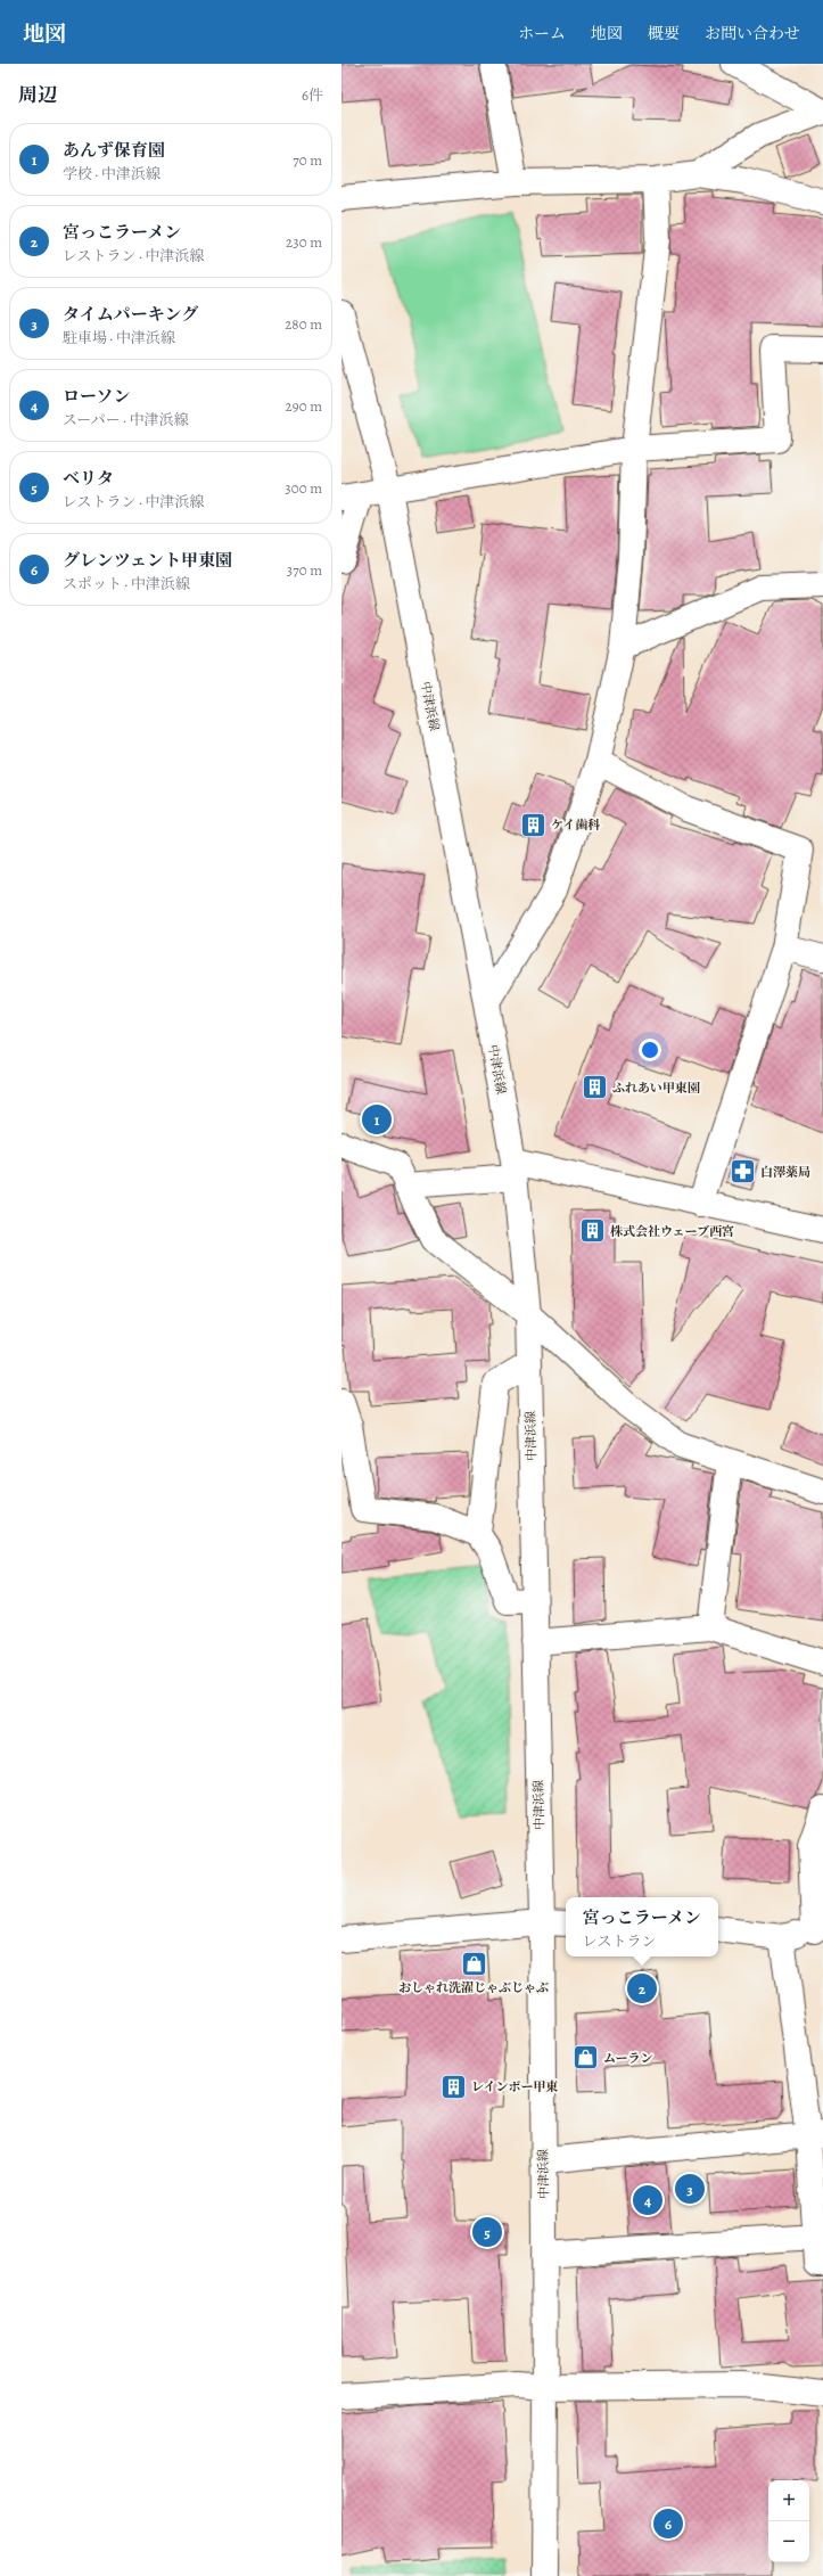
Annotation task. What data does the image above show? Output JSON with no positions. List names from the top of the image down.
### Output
{
  "streets": {
    "street": ["中津浜線"]
  },
  "places": {
    "building": [
      "ケイ歯科",
      "ふれあい甲東園",
      "株式会社ウェーブ西宮",
      "レインボー甲東"
    ],
    "pharmacy": ["白澤薬局"],
    "shop": ["おしゃれ洗濯じゃぶじゃぶ", "ムーラン"]
  },
  "page": {
    "header": "地図",
    "nav": [
      "ホーム",
      "地図",
      "概要",
      "お問い合わせ"
    ],
    "heading": ["周辺", "6件"],
    "list": [
      {
        "mark": "1",
        "name": "あんず保育園",
        "note": "学校 · 中津浜線",
        "value": "70 m"
      },
      {
        "mark": "2",
        "name": "宮っこラーメン",
        "note": "レストラン · 中津浜線",
        "value": "230 m"
      },
      {
        "mark": "3",
        "name": "タイムパーキング",
        "note": "駐車場 · 中津浜線",
        "value": "280 m"
      },
      {
        "mark": "4",
        "name": "ローソン",
        "note": "スーパー · 中津浜線",
        "value": "290 m"
      },
      {
        "mark": "5",
        "name": "ベリタ",
        "note": "レストラン · 中津浜線",
        "value": "300 m"
      },
      {
        "mark": "6",
        "name": "グレンツェント甲東園",
        "note": "スポット · 中津浜線",
        "value": "370 m"
      }
    ],
    "pins": [
      "1",
      "2",
      "3",
      "4",
      "5",
      "6"
    ],
    "popup": ["宮っこラーメン", "レストラン"],
    "map_buttons": ["+", "−"]
  }
}
